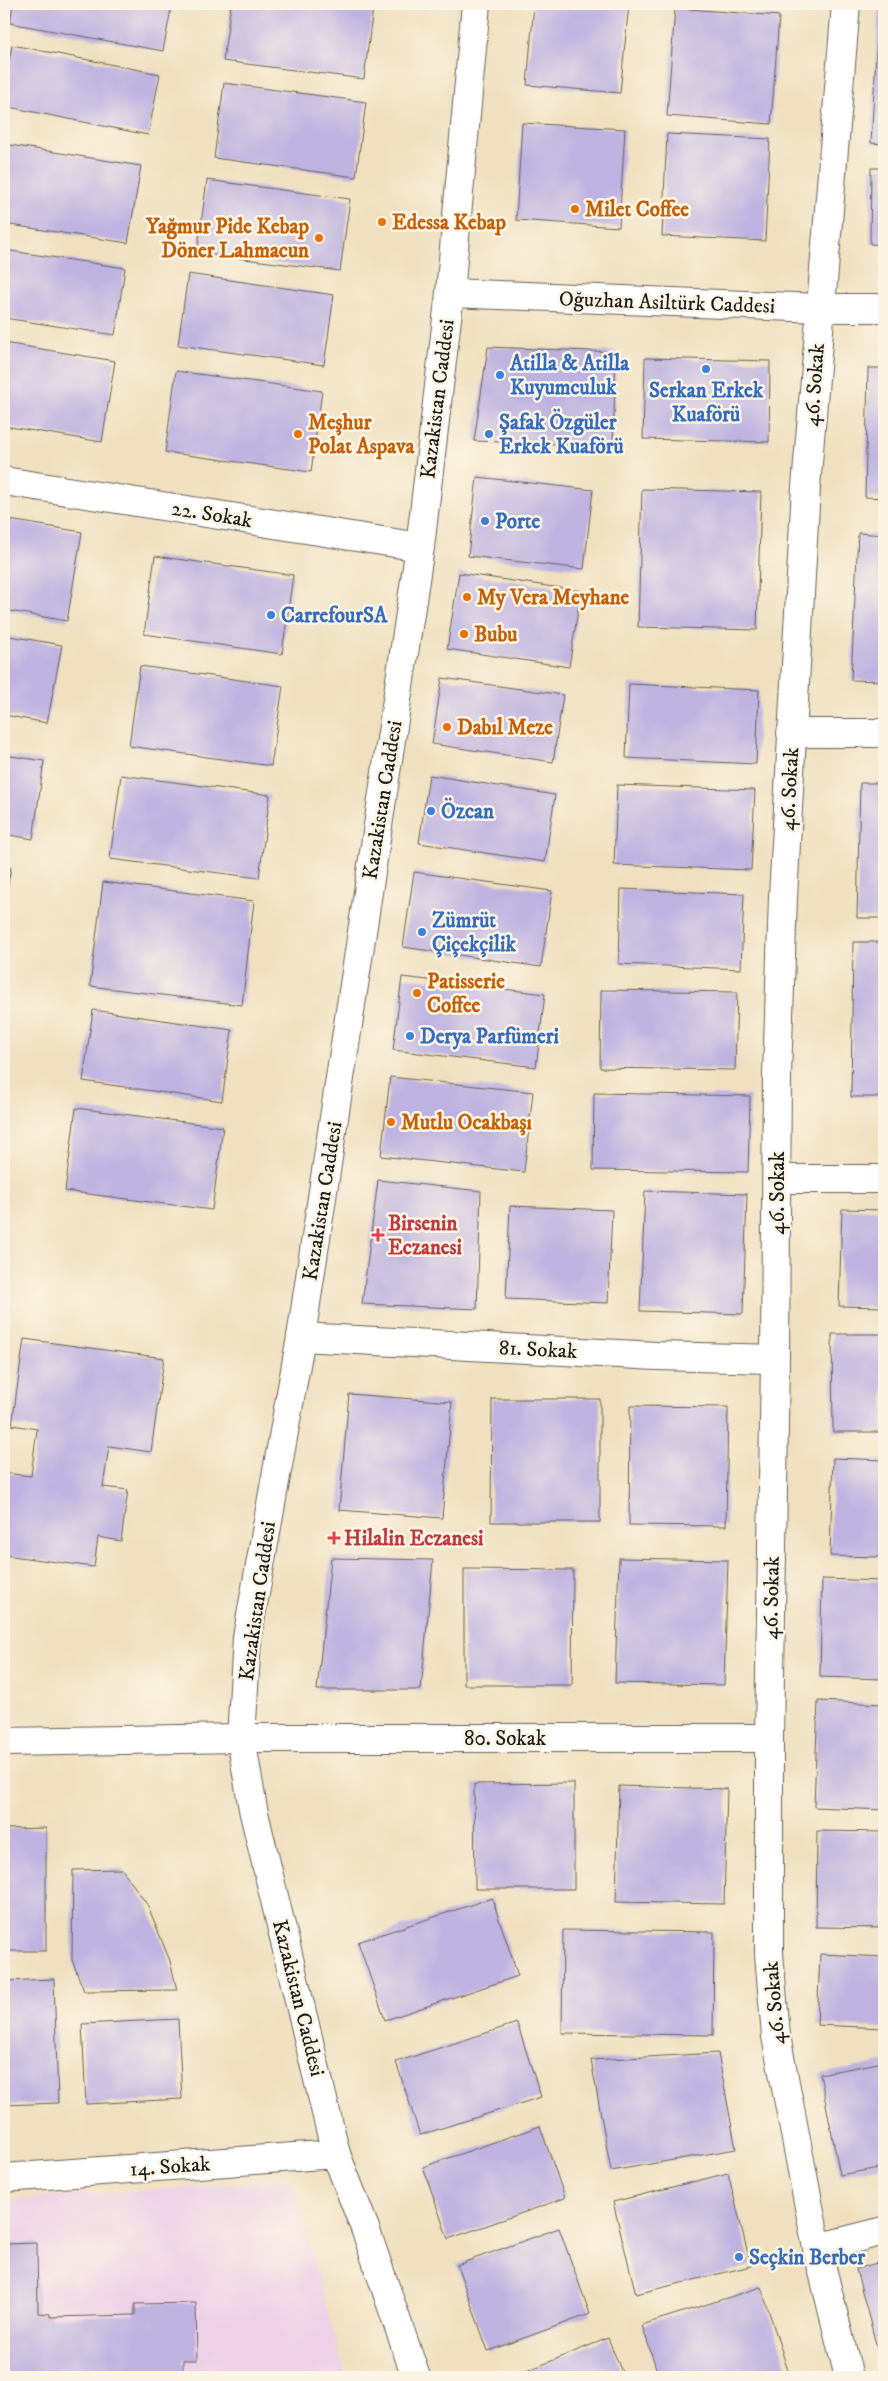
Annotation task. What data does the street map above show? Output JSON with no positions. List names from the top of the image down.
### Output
{
  "streets": {
    "street": [
      "Oğuzhan Asiltürk Caddesi",
      "46. Sokak",
      "Kazakistan Caddesi",
      "22. Sokak",
      "81. Sokak",
      "80. Sokak",
      "14. Sokak"
    ]
  },
  "crossings": [
    ["Oğuzhan Asiltürk Caddesi", "46. Sokak"],
    ["Oğuzhan Asiltürk Caddesi", "Kazakistan Caddesi"],
    ["46. Sokak", "81. Sokak"],
    ["46. Sokak", "80. Sokak"],
    ["Kazakistan Caddesi", "22. Sokak"],
    ["Kazakistan Caddesi", "81. Sokak"],
    ["Kazakistan Caddesi", "80. Sokak"],
    ["Kazakistan Caddesi", "14. Sokak"]
  ],
  "places": {
    "other": [
      "Milet Coffee",
      "Edessa Kebap",
      "Yağmur Pide Kebap Döner Lahmacun",
      "Serkan Erkek Kuaförü",
      "Atilla & Atilla Kuyumculuk",
      "Meşhur Polat Aspava",
      "Şafak Özgüler Erkek Kuaförü",
      "Porte",
      "My Vera Meyhane",
      "CarrefourSA",
      "Bubu",
      "Dabıl Meze",
      "Özcan",
      "Zümrüt Çiçekçilik",
      "Patisserie Coffee",
      "Derya Parfümeri",
      "Mutlu Ocakbaşı",
      "Seçkin Berber"
    ],
    "health": ["Birsenin Eczanesi", "Hilalin Eczanesi"]
  }
}
